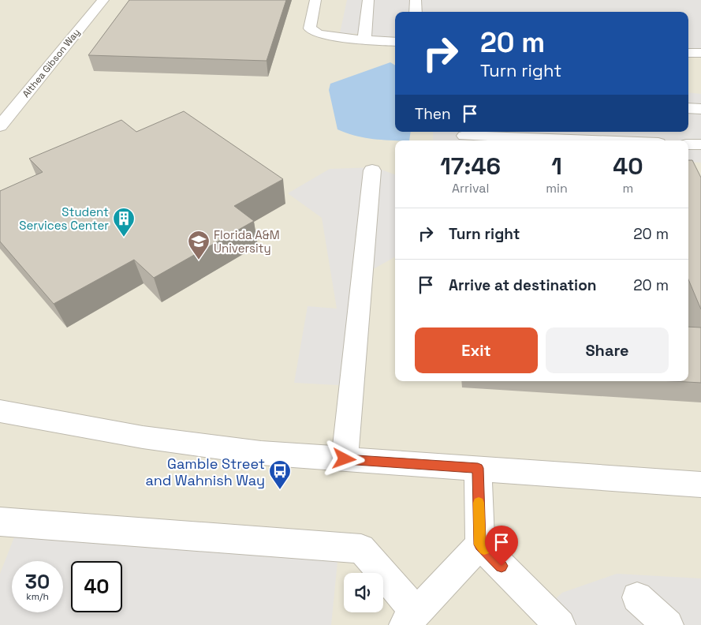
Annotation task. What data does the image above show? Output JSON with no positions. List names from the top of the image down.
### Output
{
  "streets": {
    "street": ["Althea Gibson Way"]
  },
  "places": {
    "building": ["Student Services Center"],
    "school or university": ["Florida A&M University"],
    "bus stop": ["Gamble Street and Wahnish Way"]
  },
  "page": {
    "turn": ["20 m", "Turn right"],
    "then": "Then",
    "eta": [
      "17:46",
      "Arrival",
      "1",
      "min",
      "40",
      "m"
    ],
    "list": [
      {
        "name": "Turn right",
        "value": "20 m"
      },
      {
        "name": "Arrive at destination",
        "value": "20 m"
      }
    ],
    "buttons": ["Exit", "Share"],
    "speed": "30 km/h",
    "limit": "40"
  }
}
